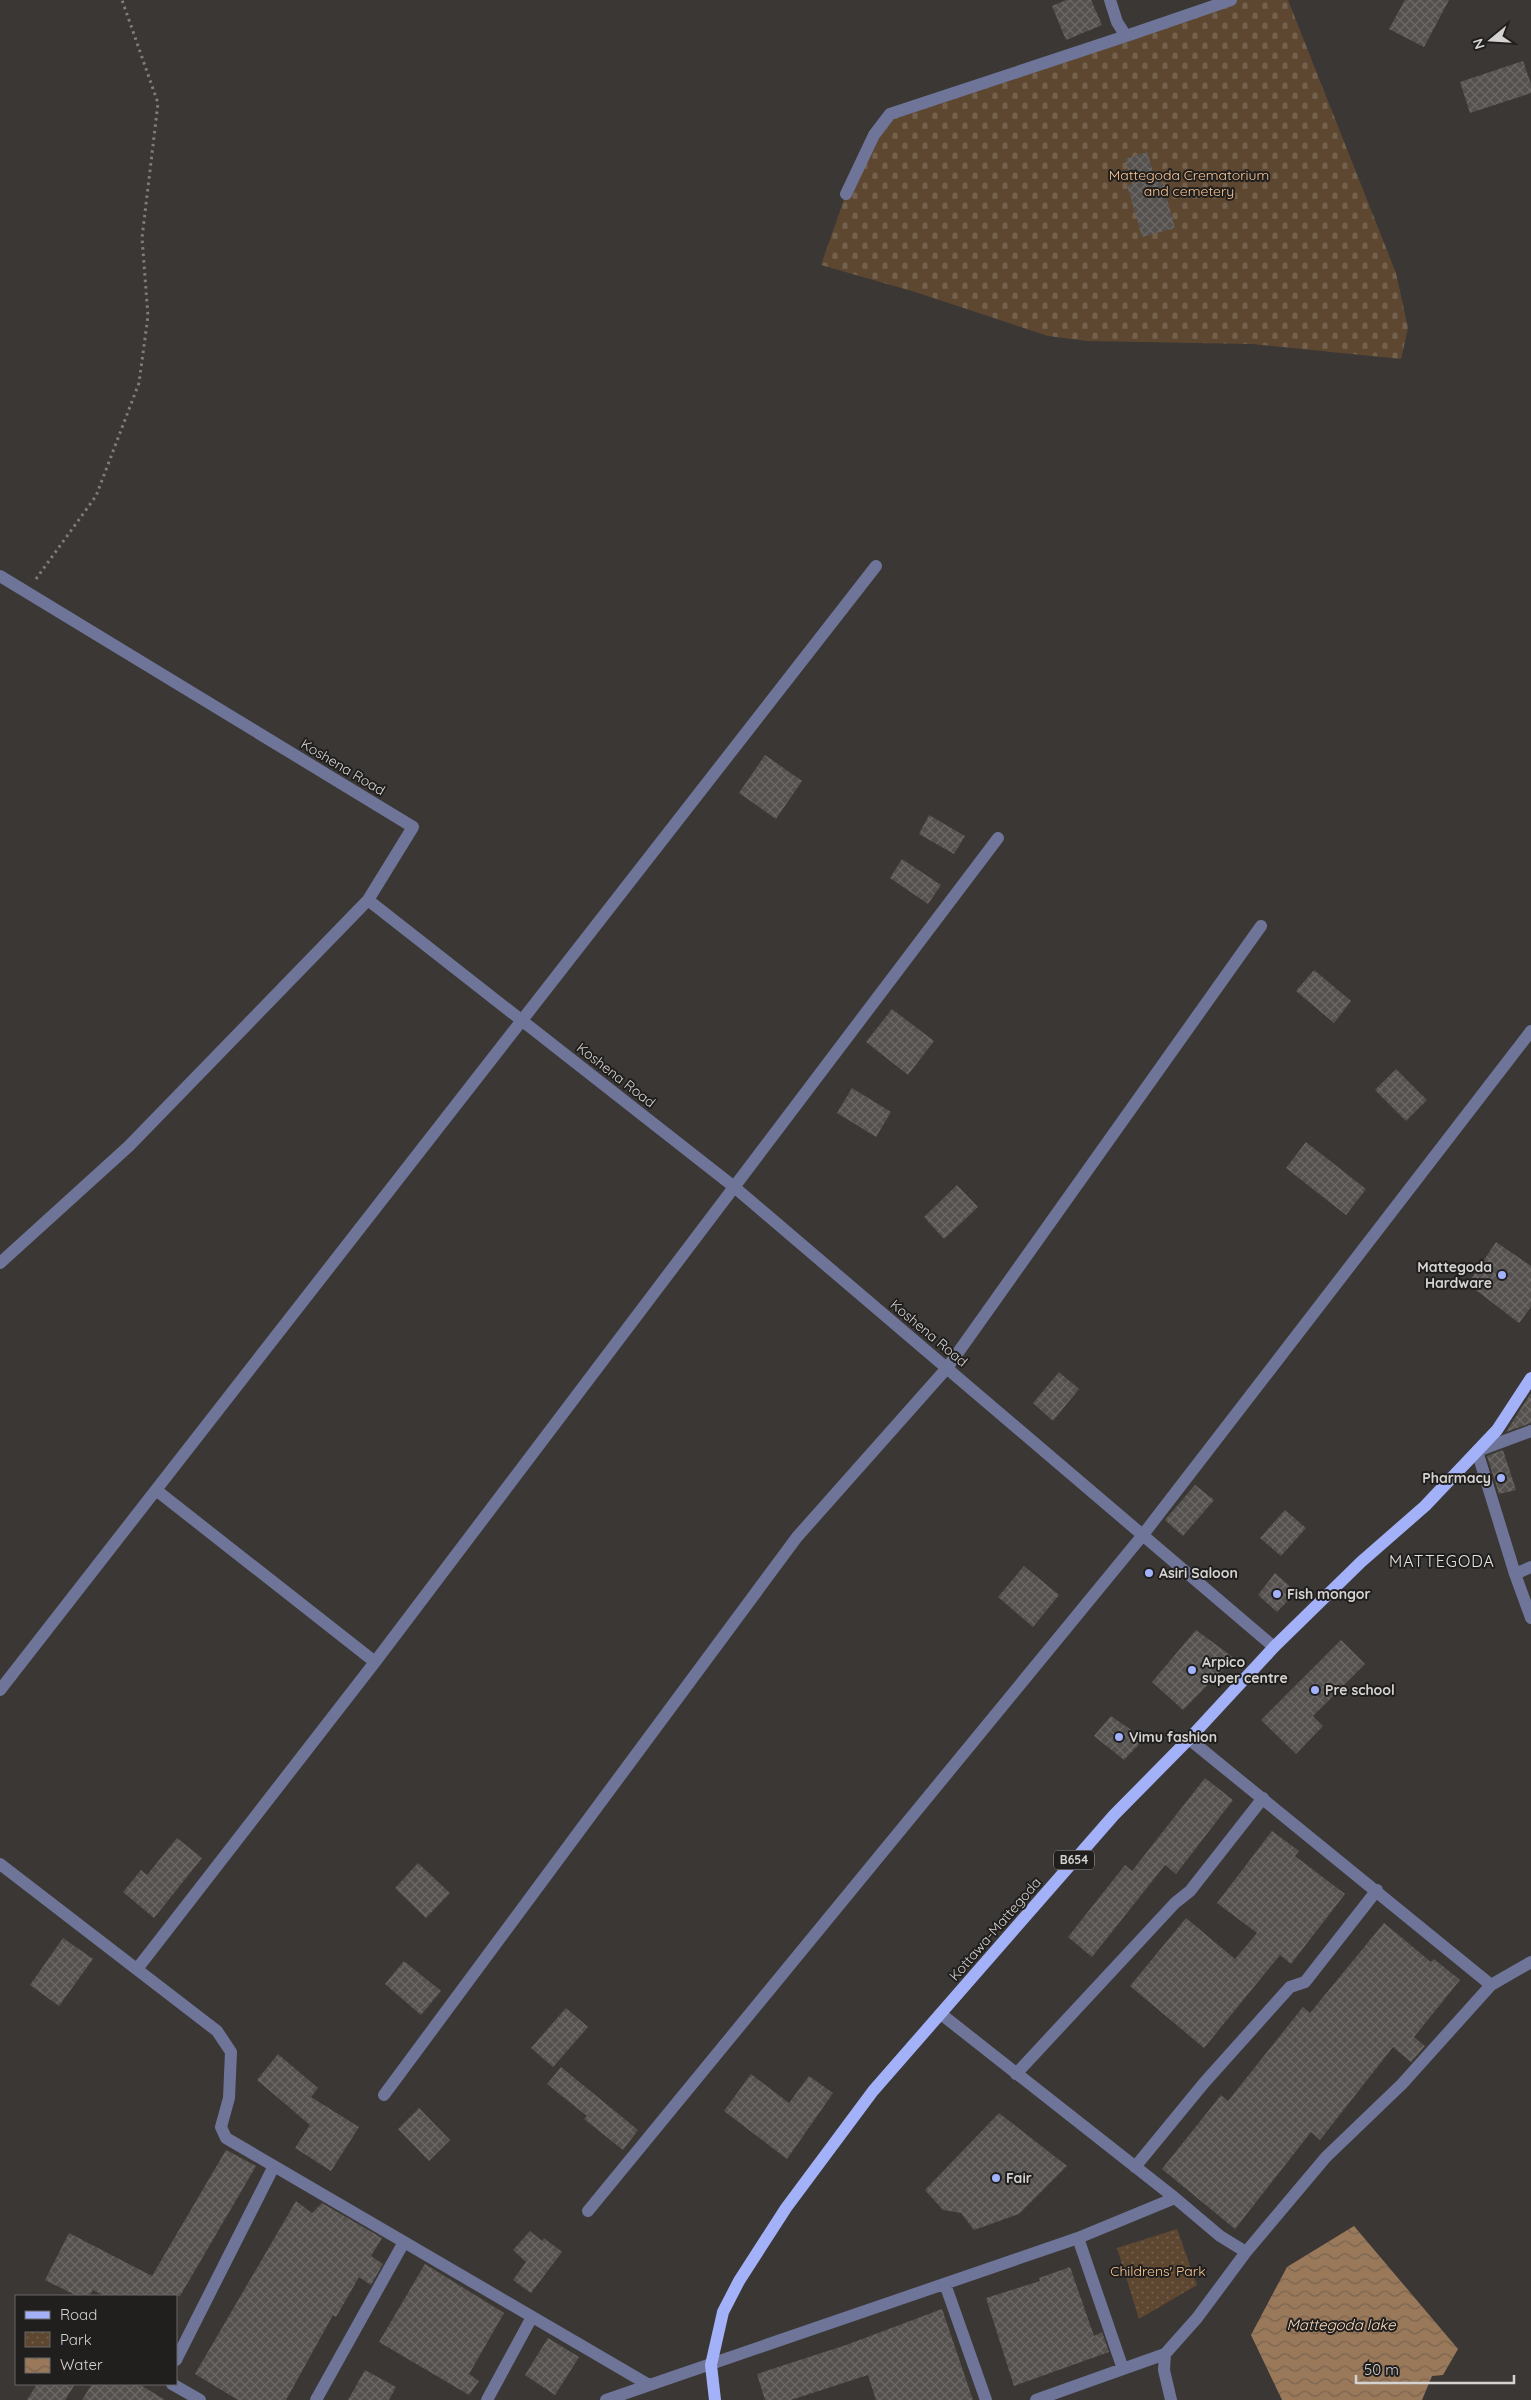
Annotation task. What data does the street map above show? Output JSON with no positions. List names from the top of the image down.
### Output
{
  "streets": {
    "main road": ["B654", "Kottawa-Mattegoda"],
    "street": ["Koshena Road"]
  },
  "crossings": [
    ["Koshena Road", "Kottawa-Mattegoda"]
  ],
  "districts": ["MATTEGODA"],
  "water": ["Mattegoda lake"],
  "parks": ["Mattegoda Crematorium and cemetery", "Childrens' Park"],
  "places": [
    "Mattegoda Hardware",
    "Pharmacy",
    "Asiri Saloon",
    "Fish mongor",
    "Arpico super centre",
    "Pre school",
    "Vimu fashion",
    "Fair"
  ],
  "legend": ["Road", "Park", "Water"],
  "scale_bar": "50 m",
  "north": "left"
}
